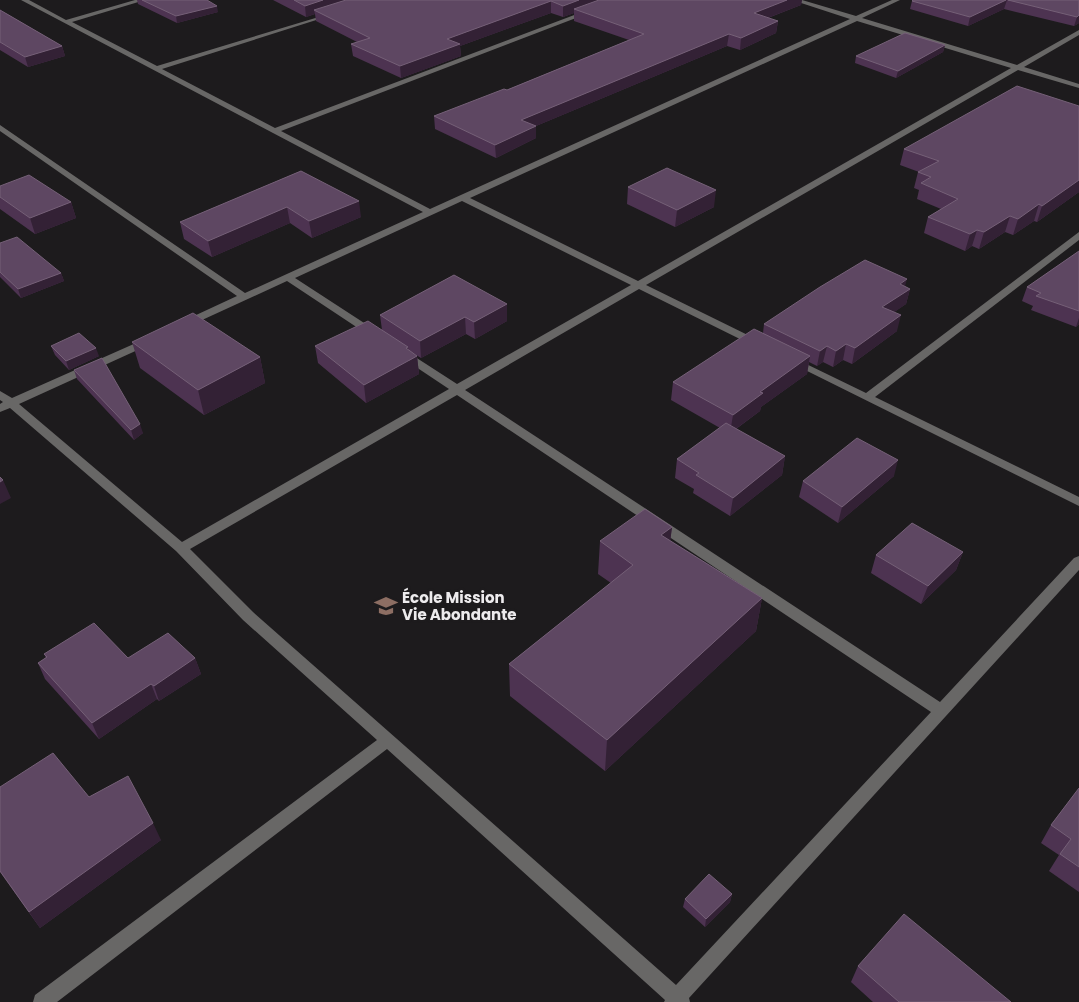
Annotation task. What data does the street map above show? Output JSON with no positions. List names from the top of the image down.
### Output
{
  "places": {
    "school or university": ["École Mission Vie Abondante"]
  }
}
